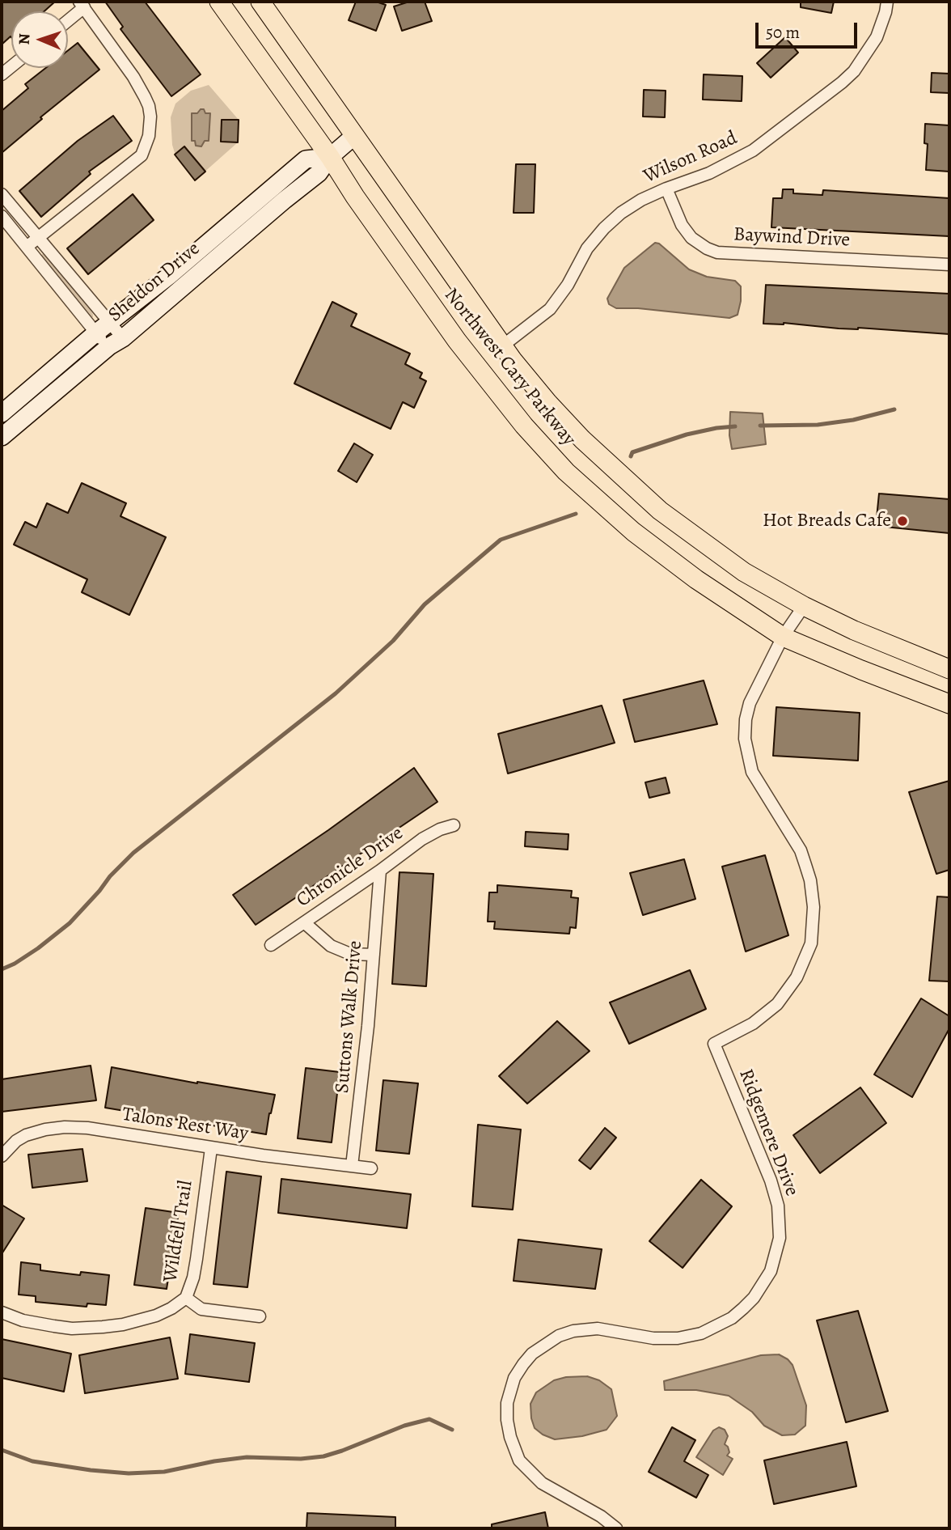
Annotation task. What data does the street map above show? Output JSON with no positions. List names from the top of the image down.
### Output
{
  "streets": {
    "main road": ["Northwest Cary Parkway"],
    "street": [
      "Wilson Road",
      "Baywind Drive",
      "Sheldon Drive",
      "Chronicle Drive",
      "Suttons Walk Drive",
      "Talons Rest Way",
      "Ridgemere Drive",
      "Wildfell Trail"
    ]
  },
  "crossings": [
    ["Wilson Road", "Baywind Drive"],
    ["Wilson Road", "Northwest Cary Parkway"],
    ["Sheldon Drive", "Northwest Cary Parkway"],
    ["Northwest Cary Parkway", "Ridgemere Drive"],
    ["Chronicle Drive", "Suttons Walk Drive"],
    ["Suttons Walk Drive", "Talons Rest Way"],
    ["Talons Rest Way", "Wildfell Trail"]
  ],
  "places": ["Hot Breads Cafe"],
  "scale_bar": "50 m",
  "north": "left"
}
